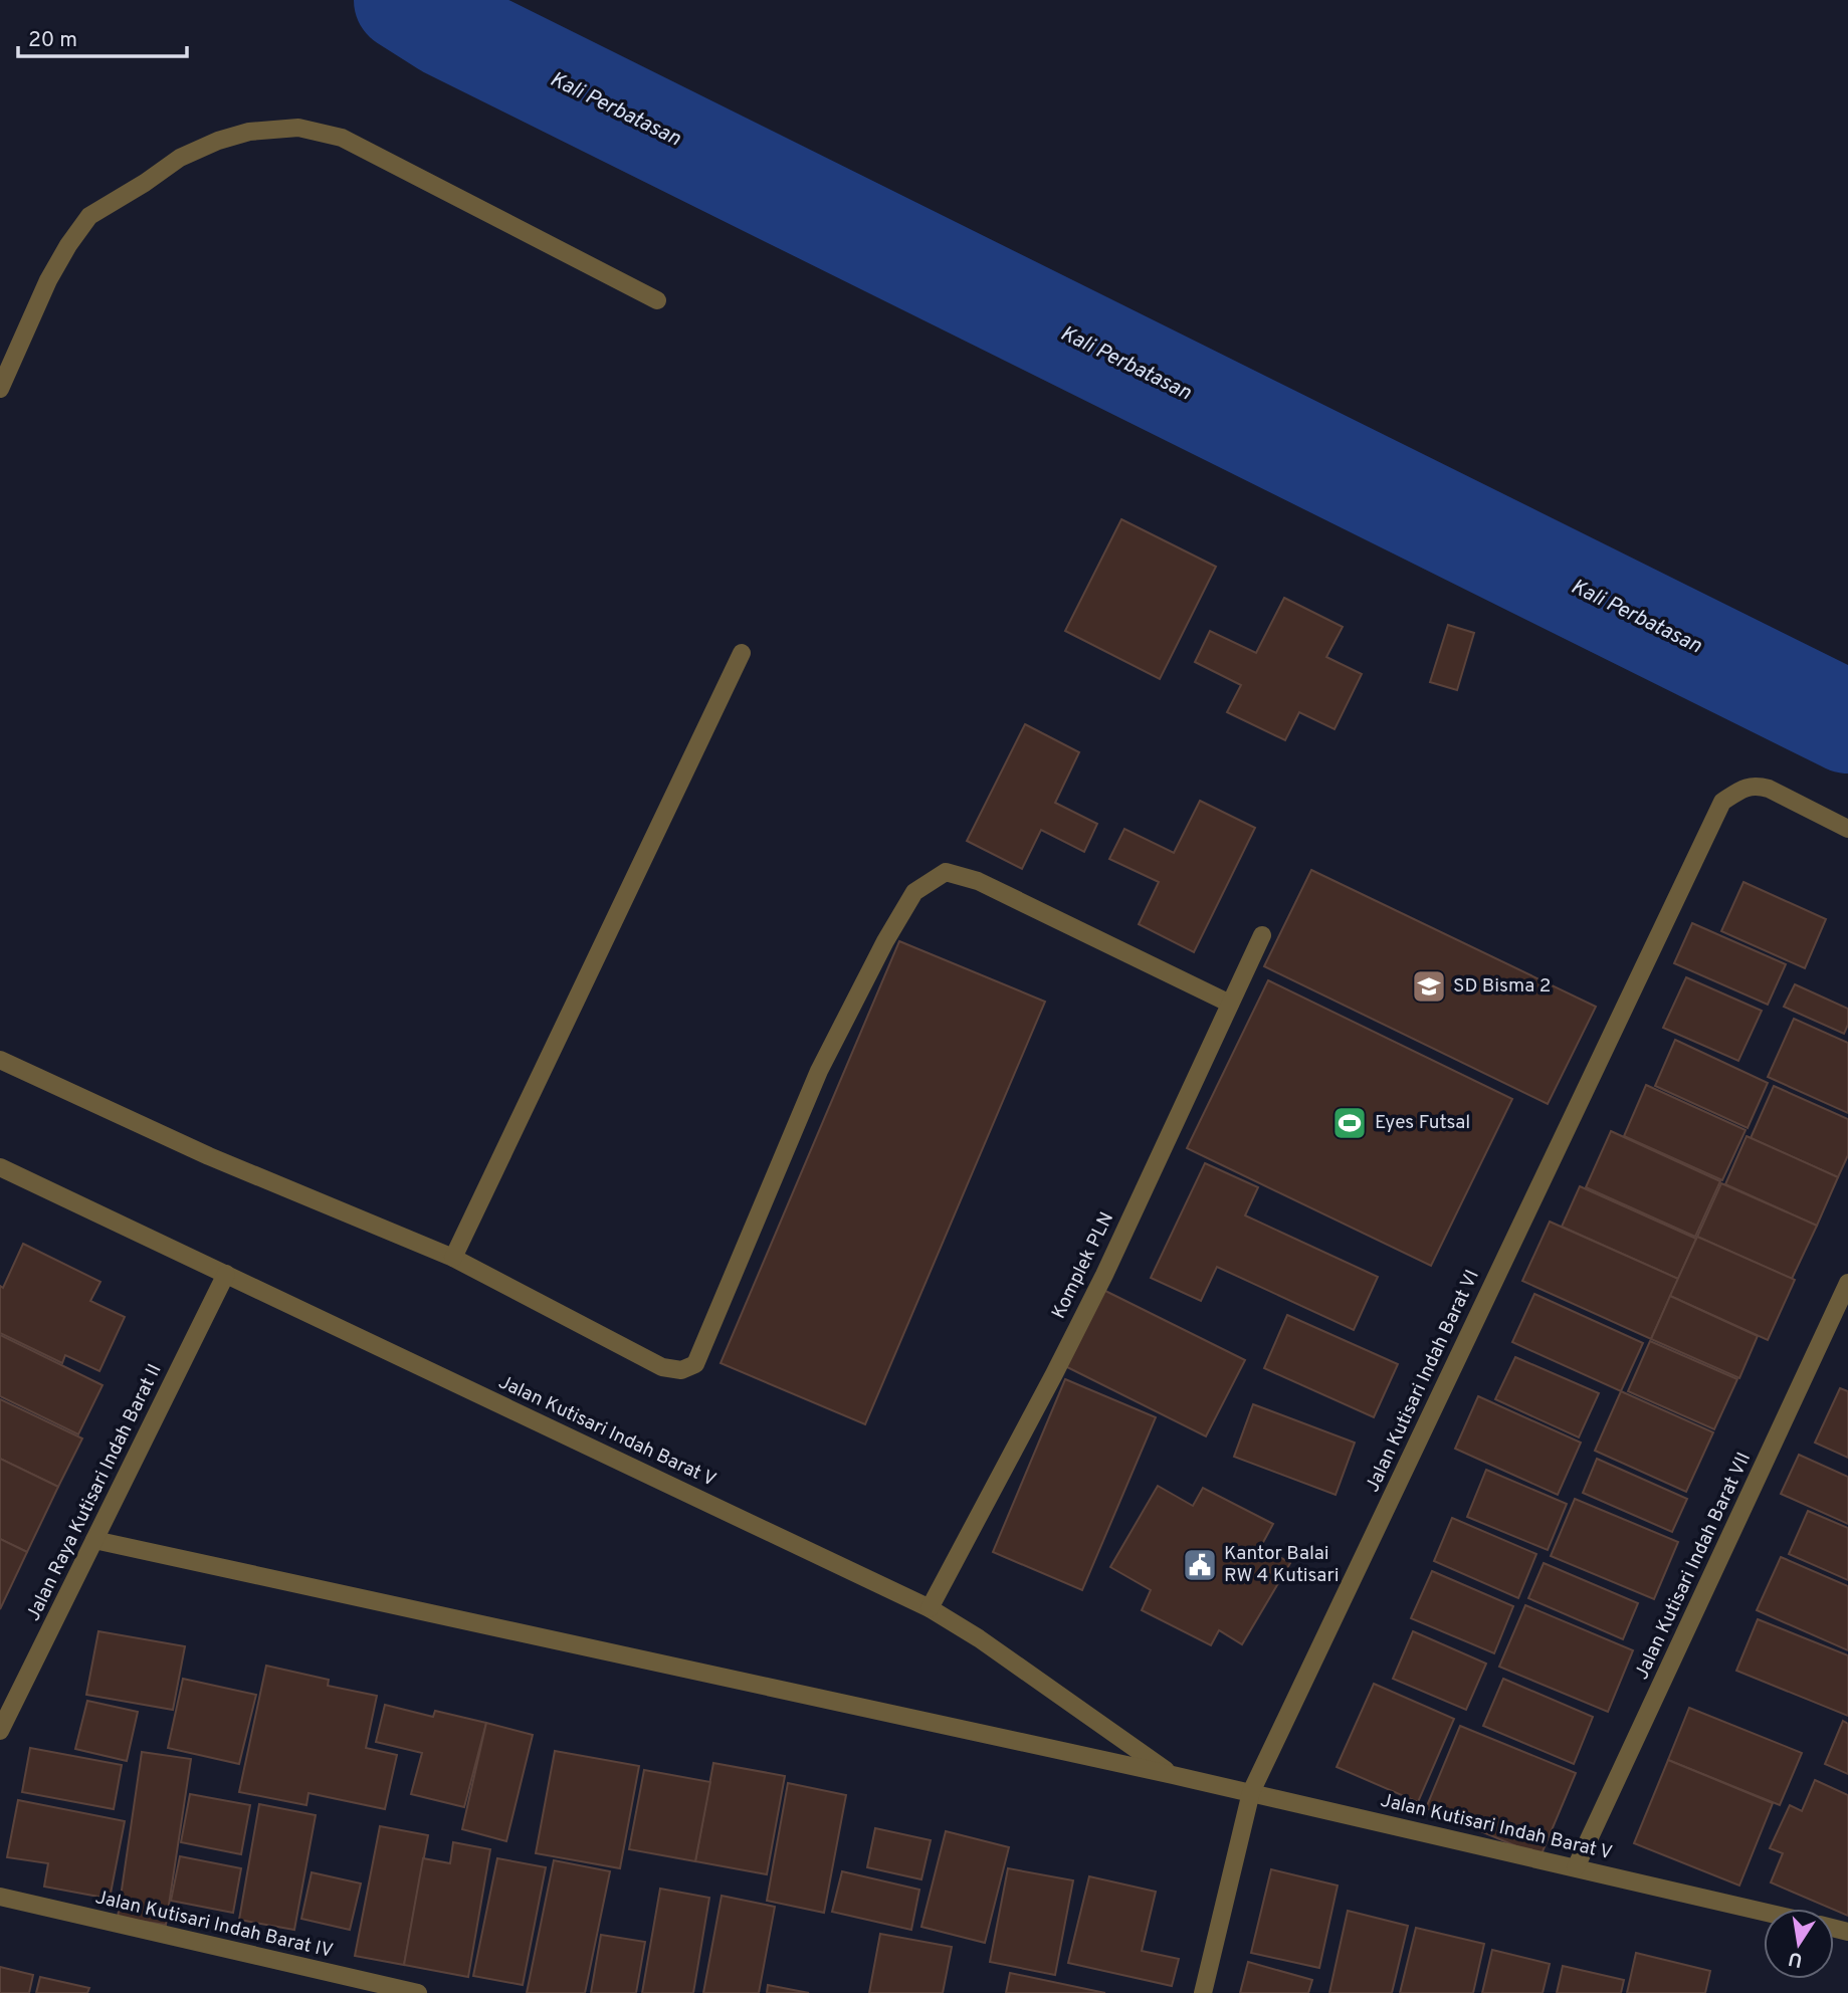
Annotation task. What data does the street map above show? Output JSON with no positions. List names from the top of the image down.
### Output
{
  "streets": {
    "street": [
      "Komplek PLN",
      "Jalan Kutisari Indah Barat VI",
      "Jalan Kutisari Indah Barat V",
      "Jalan Raya Kutisari Indah Barat II",
      "Jalan Kutisari Indah Barat VII",
      "Jalan Kutisari Indah Barat IV"
    ]
  },
  "crossings": [
    ["Komplek PLN", "Jalan Kutisari Indah Barat V"],
    ["Jalan Kutisari Indah Barat VI", "Jalan Kutisari Indah Barat V"],
    ["Jalan Kutisari Indah Barat V", "Jalan Raya Kutisari Indah Barat II"],
    ["Jalan Kutisari Indah Barat V", "Jalan Kutisari Indah Barat VII"]
  ],
  "water": ["Kali Perbatasan"],
  "places": {
    "school or university": ["SD Bisma 2"],
    "sports": ["Eyes Futsal"],
    "public building": ["Kantor Balai RW 4 Kutisari"]
  },
  "scale_bar": "20 m",
  "north": "bottom"
}
